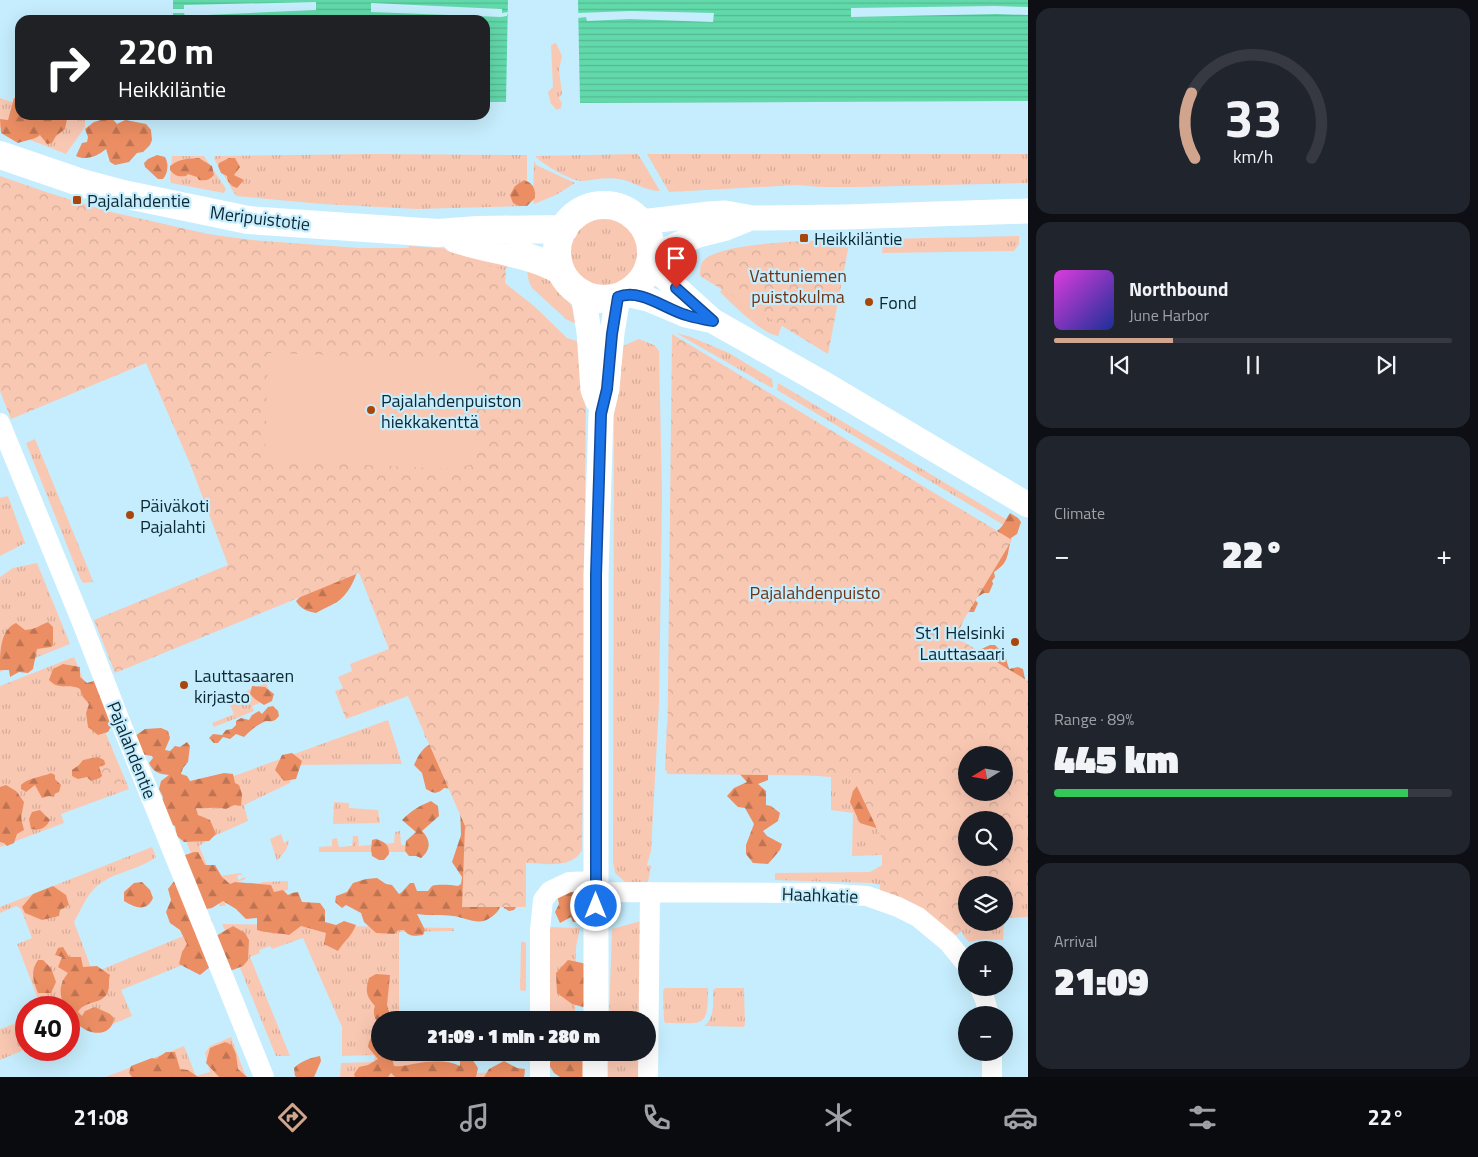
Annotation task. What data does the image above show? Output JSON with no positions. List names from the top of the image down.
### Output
{
  "streets": {
    "main road": ["Meripuistotie"],
    "street": ["Pajalahdentie", "Haahkatie"]
  },
  "parks": ["Vattuniemen puistokulma", "Pajalahdenpuisto"],
  "places": {
    "transit": ["Pajalahdentie", "Heikkiläntie"],
    "other": [
      "Fond",
      "Pajalahdenpuiston hiekkakenttä",
      "Päiväkoti Pajalahti",
      "St1 Helsinki Lauttasaari",
      "Lauttasaaren kirjasto"
    ]
  },
  "north": "left",
  "page": {
    "turn": ["220 m", "Heikkiläntie"],
    "song": ["Northbound", "June Harbor"],
    "tile": [
      "Climate",
      ["Range · 89%", "445 km"],
      ["Arrival", "21:09"]
    ],
    "heat": ["−", "22°", "+"],
    "map_buttons": ["+", "−"],
    "limit": "40",
    "trip": "21:09 · 1 min · 280 m",
    "tabs": ["21:08", "22°"],
    "gauge": ["33", "km/h"]
  }
}
